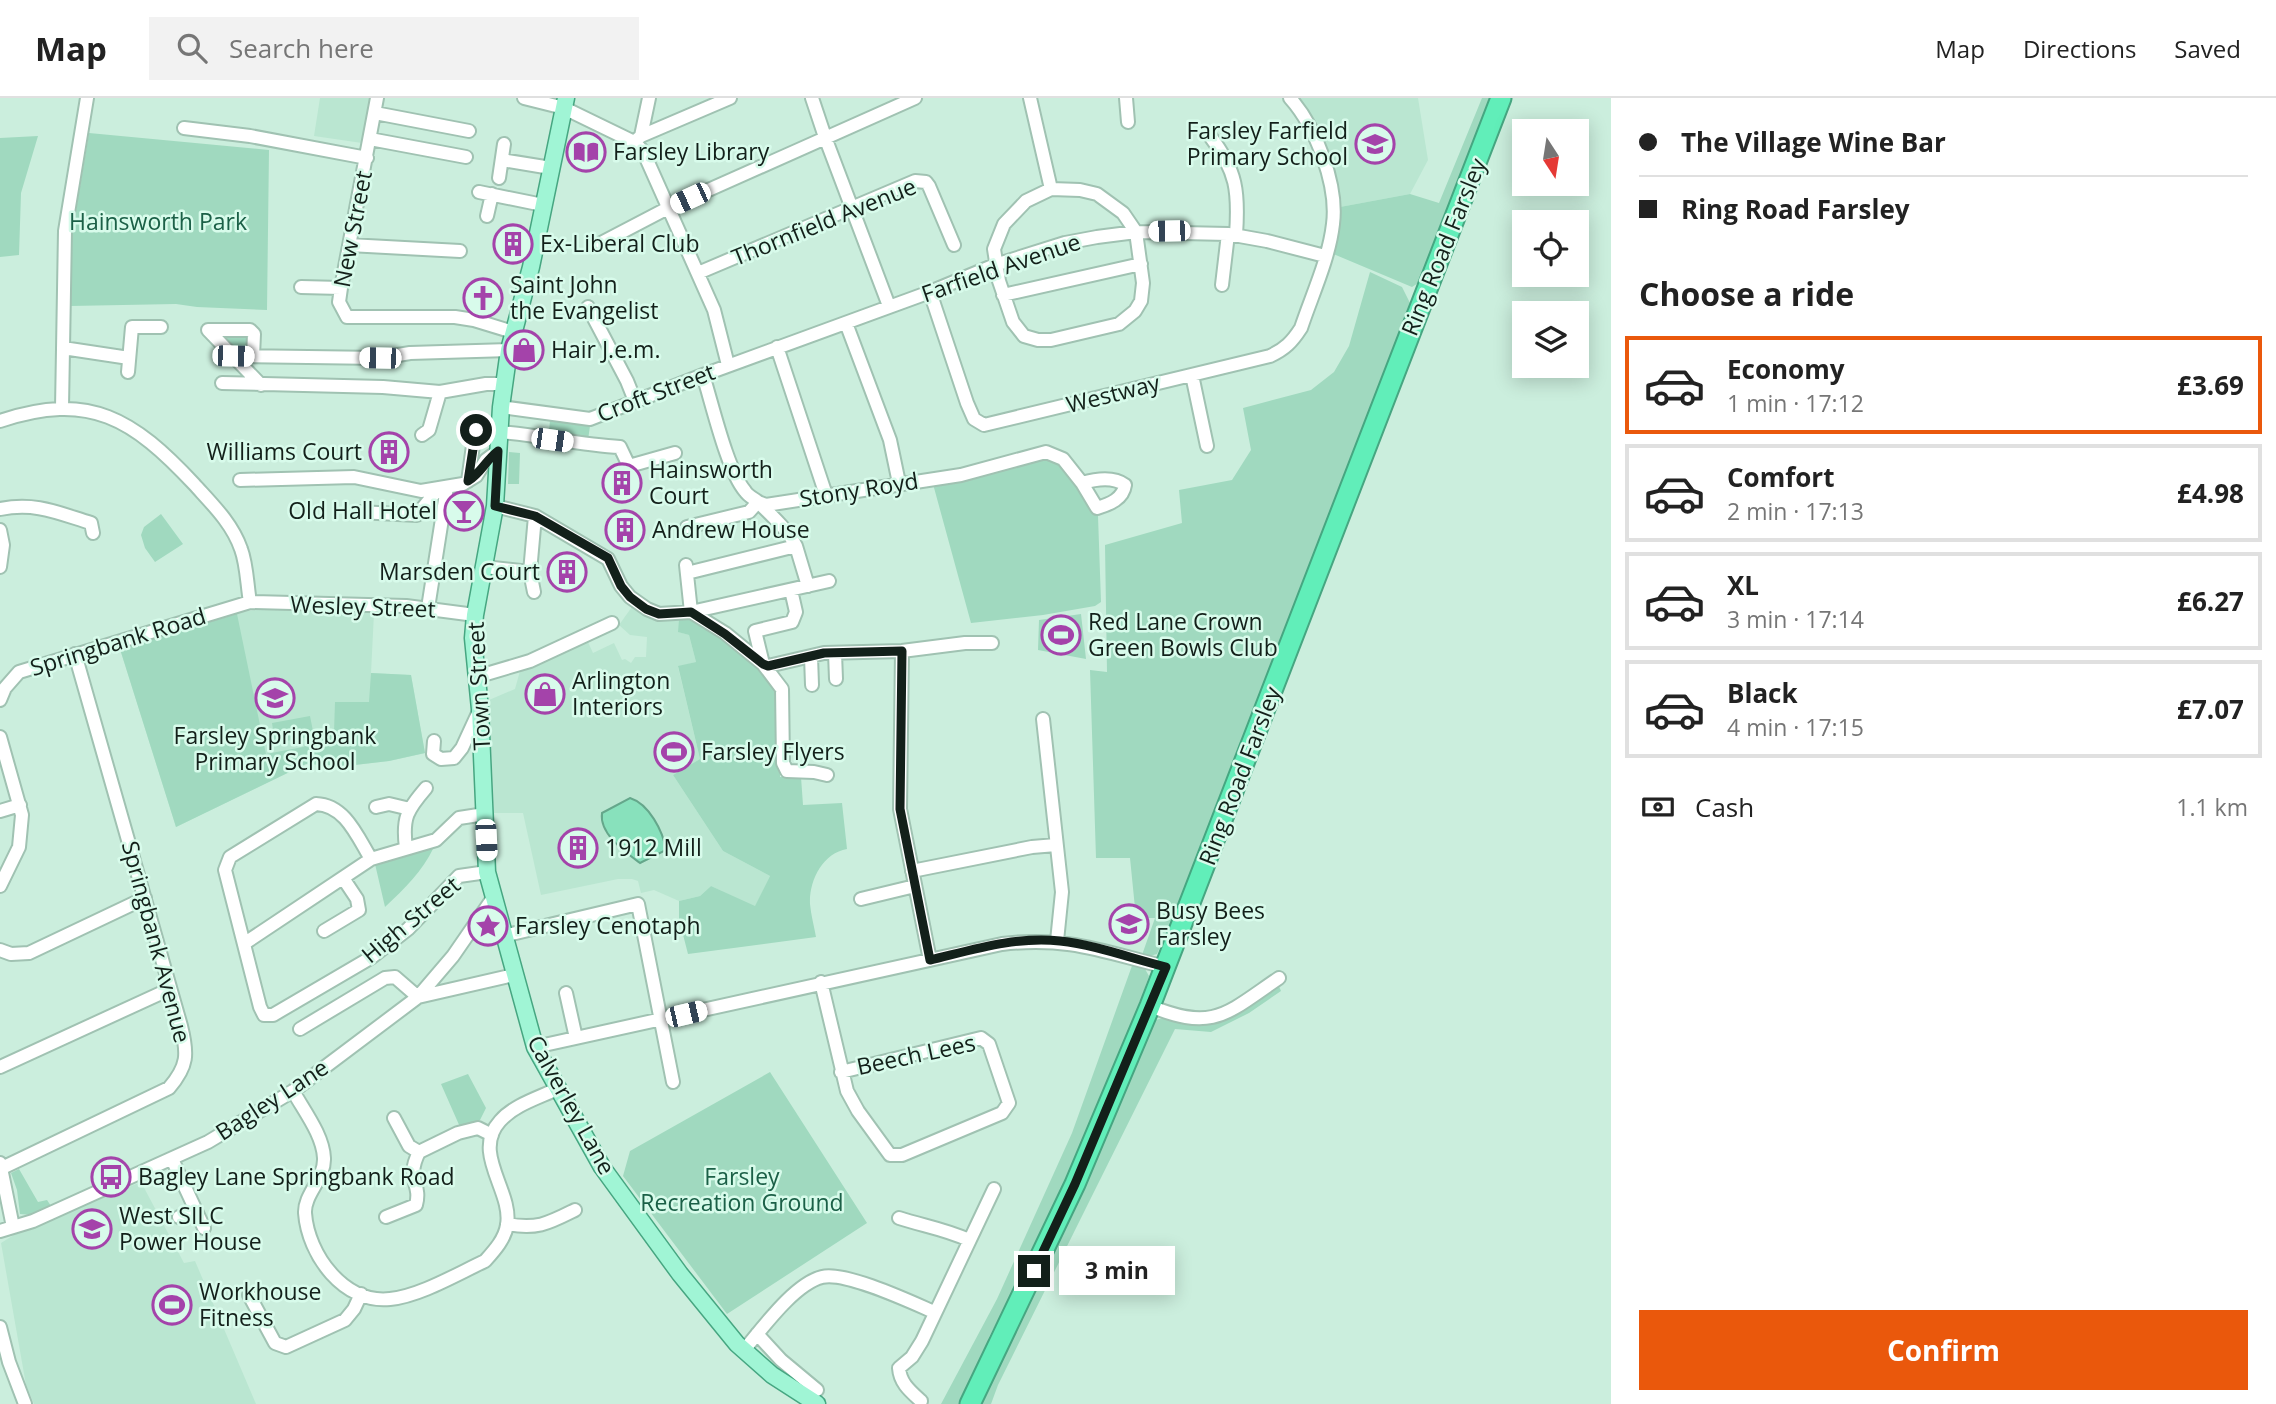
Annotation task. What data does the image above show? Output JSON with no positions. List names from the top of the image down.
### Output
{
  "streets": {
    "highway": ["Ring Road Farsley"],
    "main road": ["Town Street", "Calverley Lane"],
    "street": [
      "Thornfield Avenue",
      "New Street",
      "Farfield Avenue",
      "Croft Street",
      "Westway",
      "Stony Royd",
      "Wesley Street",
      "Springbank Road",
      "High Street",
      "Springbank Avenue",
      "Beech Lees",
      "Bagley Lane"
    ]
  },
  "crossings": [
    ["New Street", "Town Street"],
    ["Farfield Avenue", "Croft Street"],
    ["Farfield Avenue", "Westway"],
    ["Croft Street", "Town Street"],
    ["Wesley Street", "Springbank Road"],
    ["Wesley Street", "Town Street"],
    ["Springbank Road", "Springbank Avenue"],
    ["Town Street", "High Street"],
    ["Town Street", "Bagley Lane"],
    ["Town Street", "Calverley Lane"],
    ["Bagley Lane", "Calverley Lane"]
  ],
  "parks": ["Hainsworth Park", "Farsley Recreation Ground"],
  "places": {
    "school or university": [
      "Farsley Farfield Primary School",
      "Farsley Springbank Primary School",
      "Busy Bees Farsley",
      "West SILC Power House"
    ],
    "library": ["Farsley Library"],
    "building": [
      "Ex-Liberal Club",
      "Williams Court",
      "Hainsworth Court",
      "Andrew House",
      "Marsden Court",
      "1912 Mill"
    ],
    "church": ["Saint John the Evangelist"],
    "shop": ["Hair J.e.m.", "Arlington Interiors"],
    "bar": ["Old Hall Hotel"],
    "sports": ["Red Lane Crown Green Bowls Club", "Farsley Flyers", "Workhouse Fitness"],
    "place": ["Farsley Cenotaph"],
    "bus stop": ["Bagley Lane Springbank Road"]
  },
  "north": "bottom",
  "page": {
    "header": "Map",
    "search": "Search here",
    "nav": ["Map", "Directions", "Saved"],
    "banner": ["The Village Wine Bar", "Ring Road Farsley"],
    "heading": "Choose a ride",
    "list": [
      {
        "name": "Economy",
        "note": "1 min · 17:12",
        "value": "£3.69"
      },
      {
        "name": "Comfort",
        "note": "2 min · 17:13",
        "value": "£4.98"
      },
      {
        "name": "XL",
        "note": "3 min · 17:14",
        "value": "£6.27"
      },
      {
        "name": "Black",
        "note": "4 min · 17:15",
        "value": "£7.07"
      }
    ],
    "pay": ["Cash", "1.1 km"],
    "bubble": "3 min",
    "buttons": "Confirm"
  }
}
